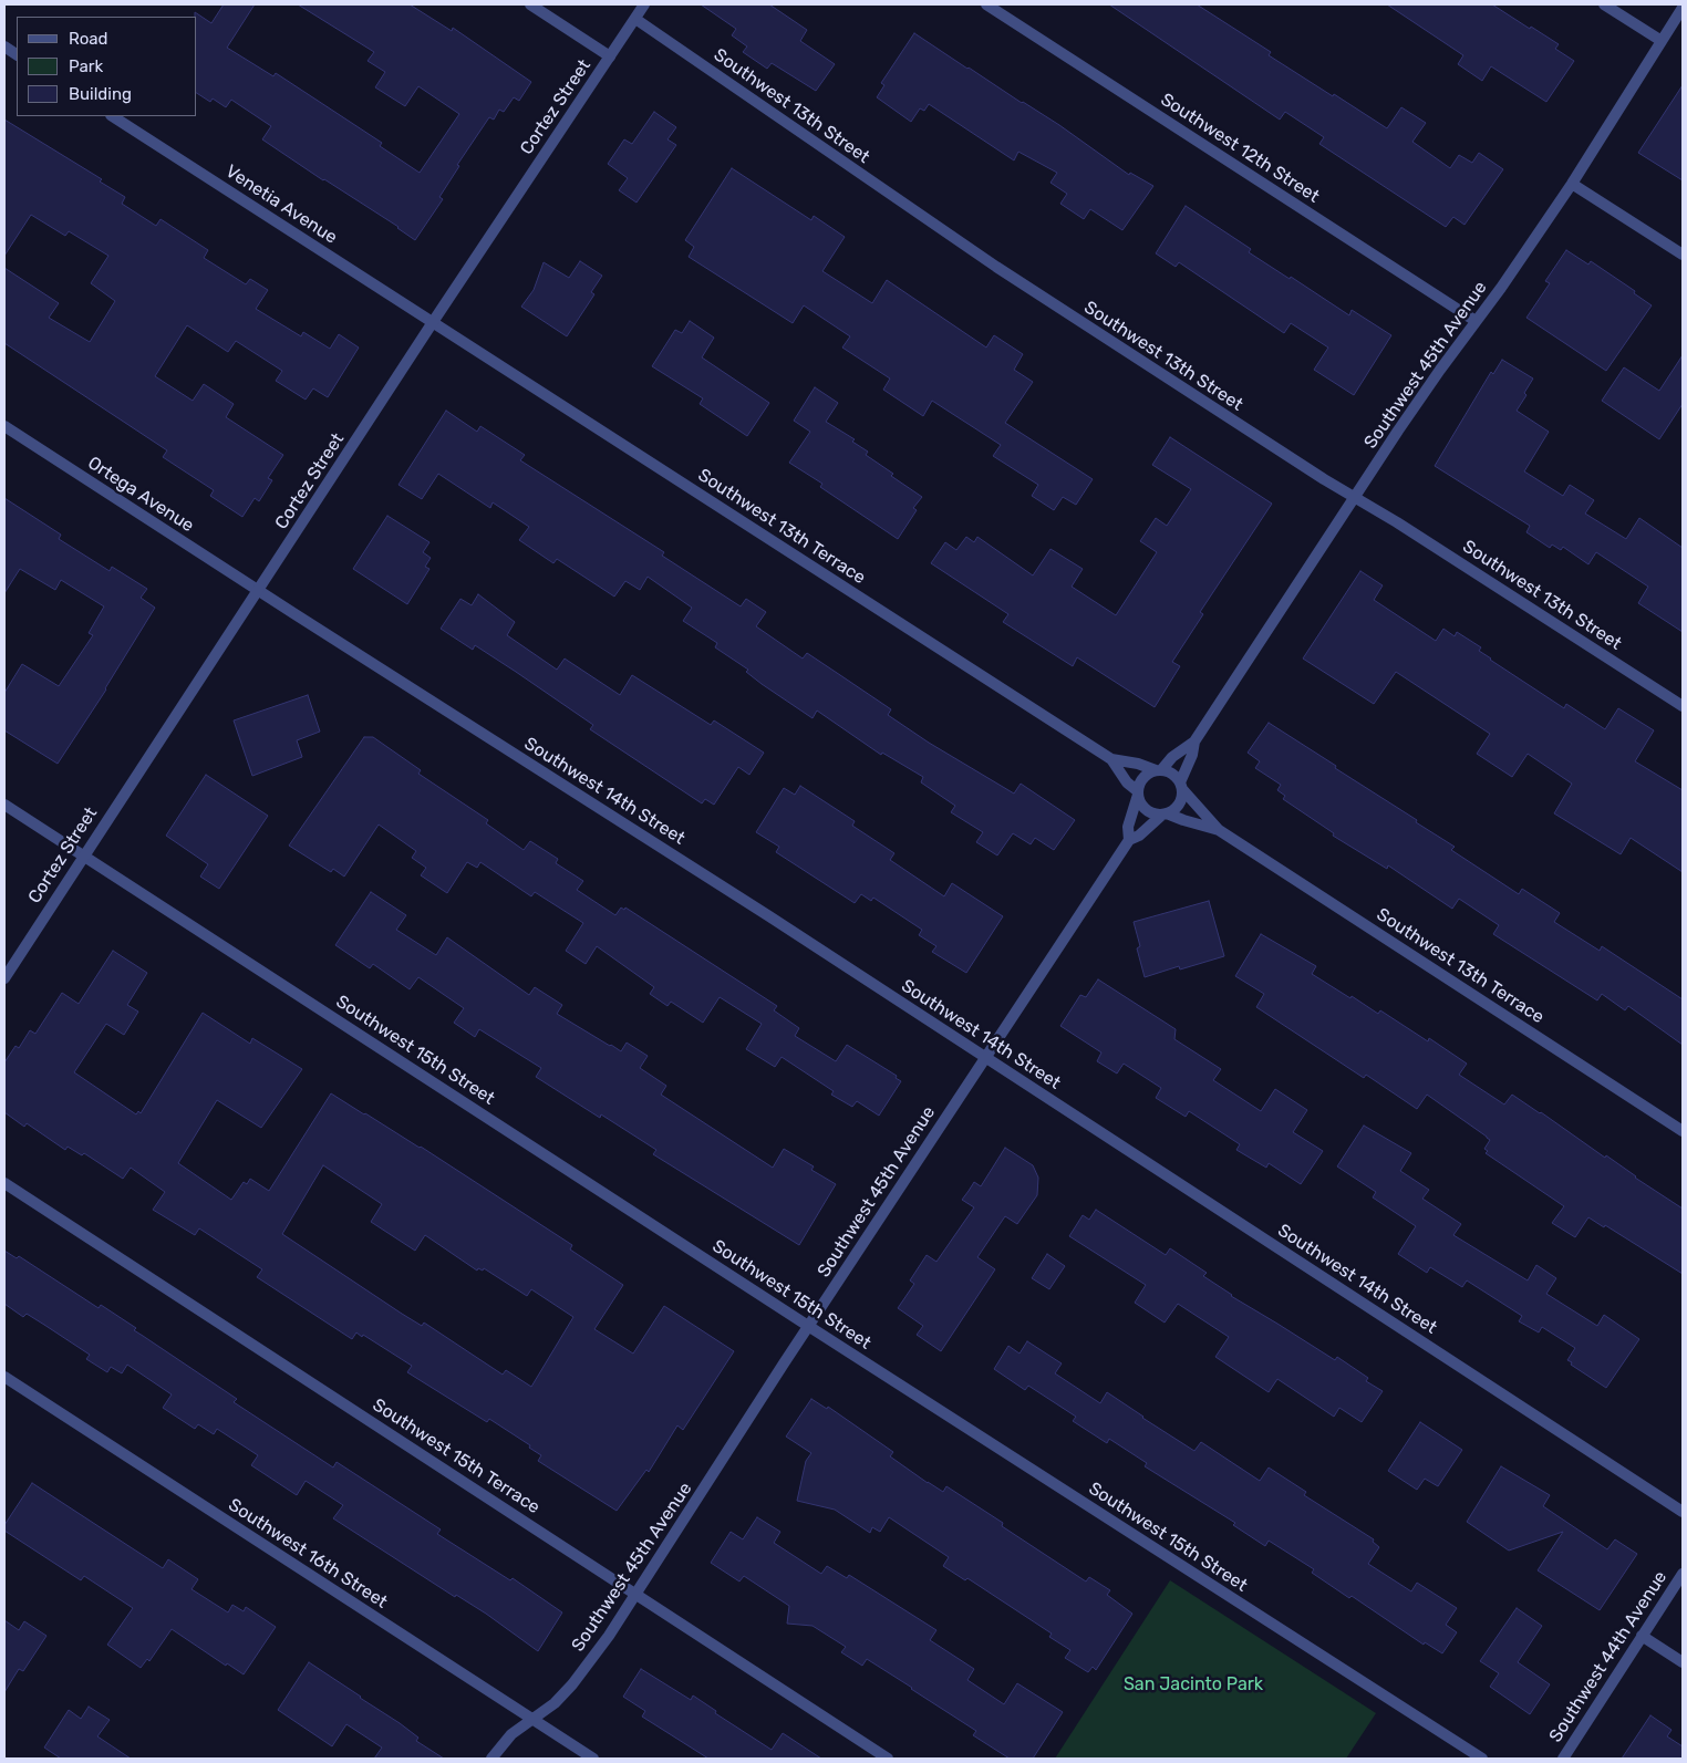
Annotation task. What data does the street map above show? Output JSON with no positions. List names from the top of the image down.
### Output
{
  "streets": {
    "street": [
      "Southwest 13th Street",
      "Cortez Street",
      "Southwest 12th Street",
      "Venetia Avenue",
      "Southwest 45th Avenue",
      "Ortega Avenue",
      "Southwest 13th Terrace",
      "Southwest 14th Street",
      "Southwest 15th Street",
      "Southwest 15th Terrace",
      "Southwest 16th Street",
      "Southwest 44th Avenue"
    ]
  },
  "crossings": [
    ["Southwest 13th Street", "Cortez Street"],
    ["Southwest 13th Street", "Southwest 45th Avenue"],
    ["Cortez Street", "Venetia Avenue"],
    ["Cortez Street", "Ortega Avenue"],
    ["Cortez Street", "Southwest 13th Terrace"],
    ["Cortez Street", "Southwest 14th Street"],
    ["Cortez Street", "Southwest 15th Street"],
    ["Southwest 12th Street", "Southwest 45th Avenue"],
    ["Venetia Avenue", "Southwest 13th Terrace"],
    ["Southwest 45th Avenue", "Southwest 13th Terrace"],
    ["Southwest 45th Avenue", "Southwest 14th Street"],
    ["Southwest 45th Avenue", "Southwest 15th Street"],
    ["Southwest 45th Avenue", "Southwest 15th Terrace"],
    ["Southwest 45th Avenue", "Southwest 16th Street"],
    ["Ortega Avenue", "Southwest 14th Street"]
  ],
  "parks": ["San Jacinto Park"],
  "legend": ["Road", "Park", "Building"]
}
